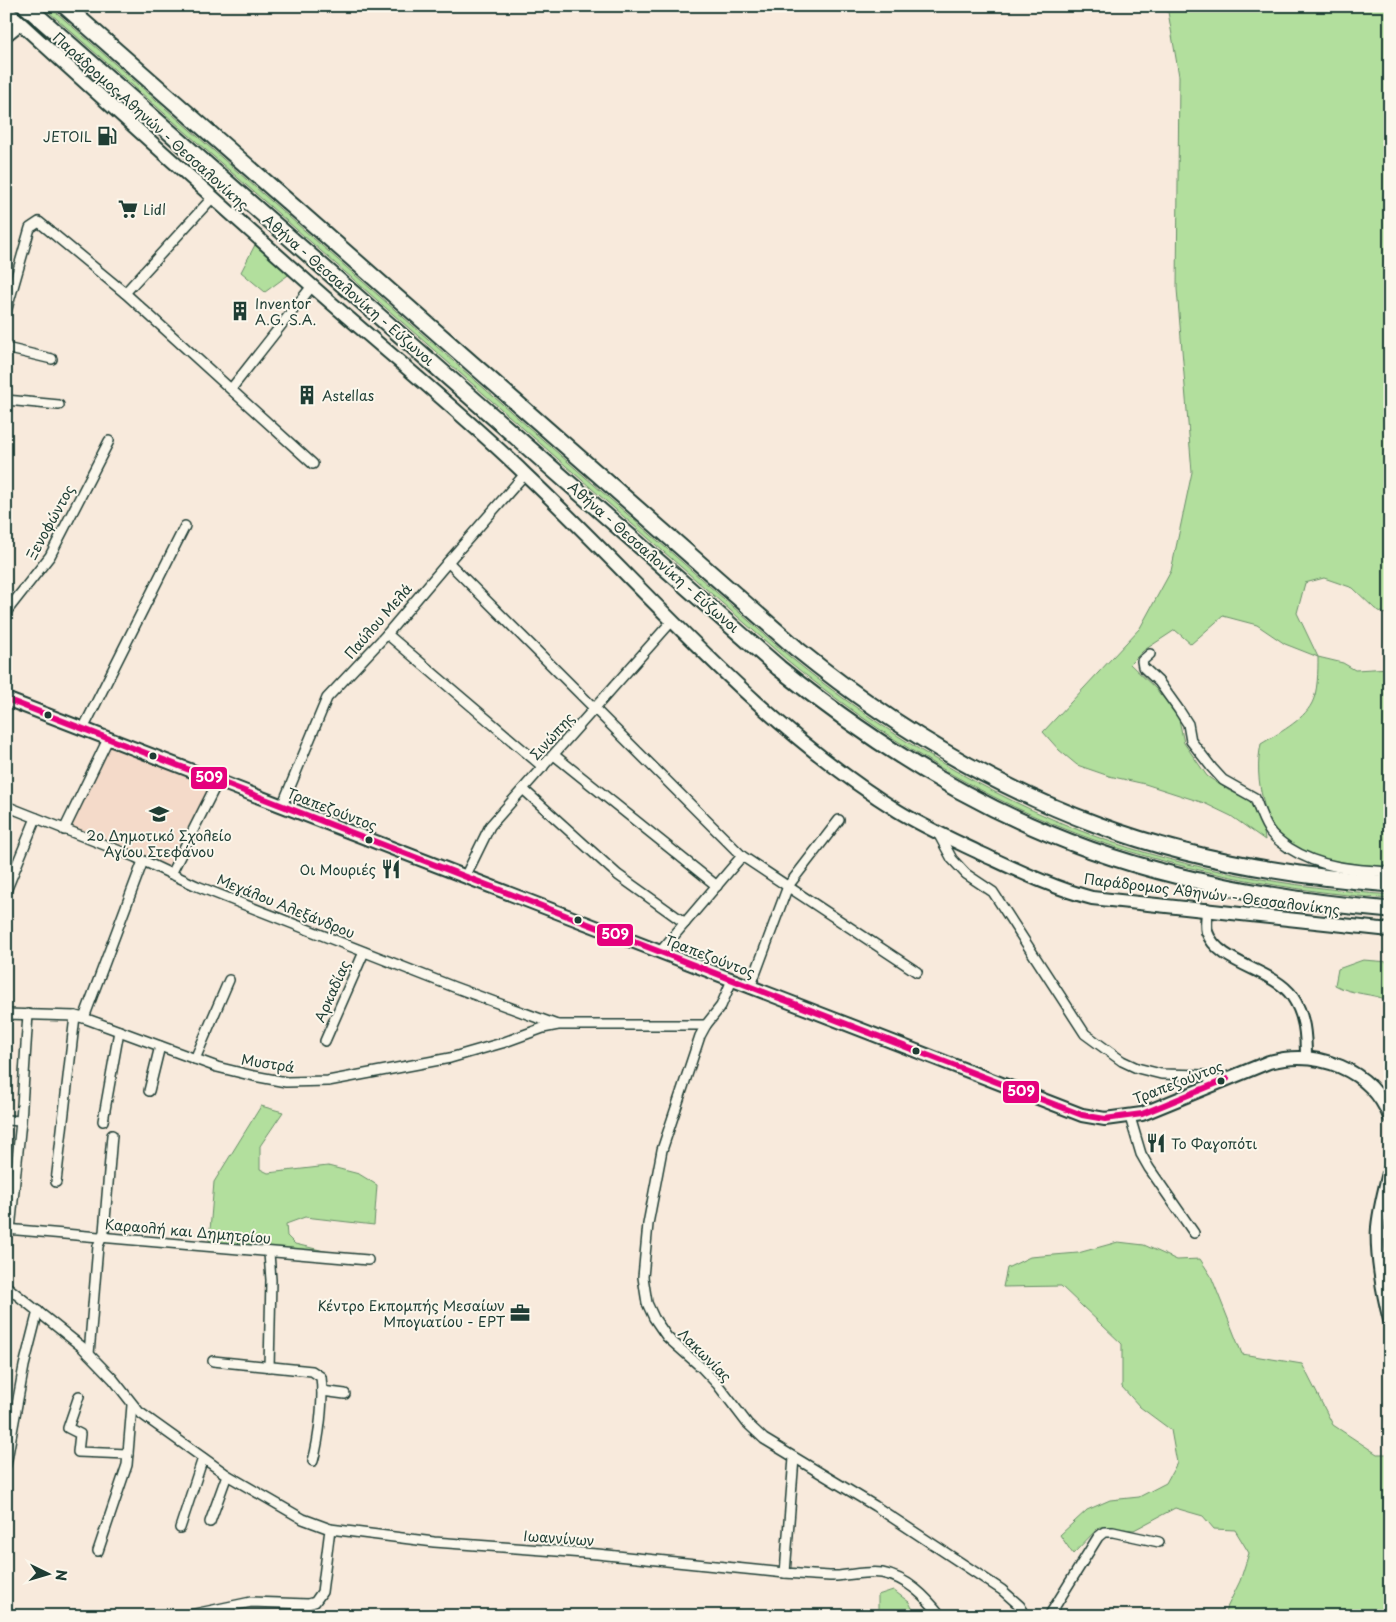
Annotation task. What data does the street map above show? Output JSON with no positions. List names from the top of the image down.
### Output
{
  "streets": {
    "highway": ["Αθήνα - Θεσσαλονίκη - Εύζωνοι"],
    "main road": ["Παράδρομος Αθηνών - Θεσσαλονίκης", "Τραπεζούντος"],
    "street": [
      "Ξενοφώντος",
      "Παύλου Μελά",
      "Σινώπης",
      "Μεγάλου Αλεξάνδρου",
      "Αρκαδίας",
      "Μυστρά",
      "Καραολή και Δημητρίου",
      "Λακωνίας",
      "Ιωαννίνων"
    ]
  },
  "crossings": [
    ["Παράδρομος Αθηνών - Θεσσαλονίκης", "Παύλου Μελά"],
    ["Παράδρομος Αθηνών - Θεσσαλονίκης", "Σινώπης"],
    ["Παύλου Μελά", "Τραπεζούντος"],
    ["Σινώπης", "Τραπεζούντος"],
    ["Τραπεζούντος", "Λακωνίας"],
    ["Μεγάλου Αλεξάνδρου", "Αρκαδίας"],
    ["Μεγάλου Αλεξάνδρου", "Μυστρά"]
  ],
  "places": {
    "fuel station": ["JETOIL"],
    "supermarket": ["Lidl"],
    "building": ["Inventor A.G. S.A.", "Astellas"],
    "school or university": ["2ο Δημοτικό Σχολείο Αγίου Στεφάνου"],
    "restaurant": ["Οι Μουριές", "Το Φαγοπότι"],
    "office": ["Κέντρο Εκπομπής Μεσαίων Μπογιατίου - ΕΡΤ"]
  },
  "lines": ["transit line 509"],
  "north": "right"
}
